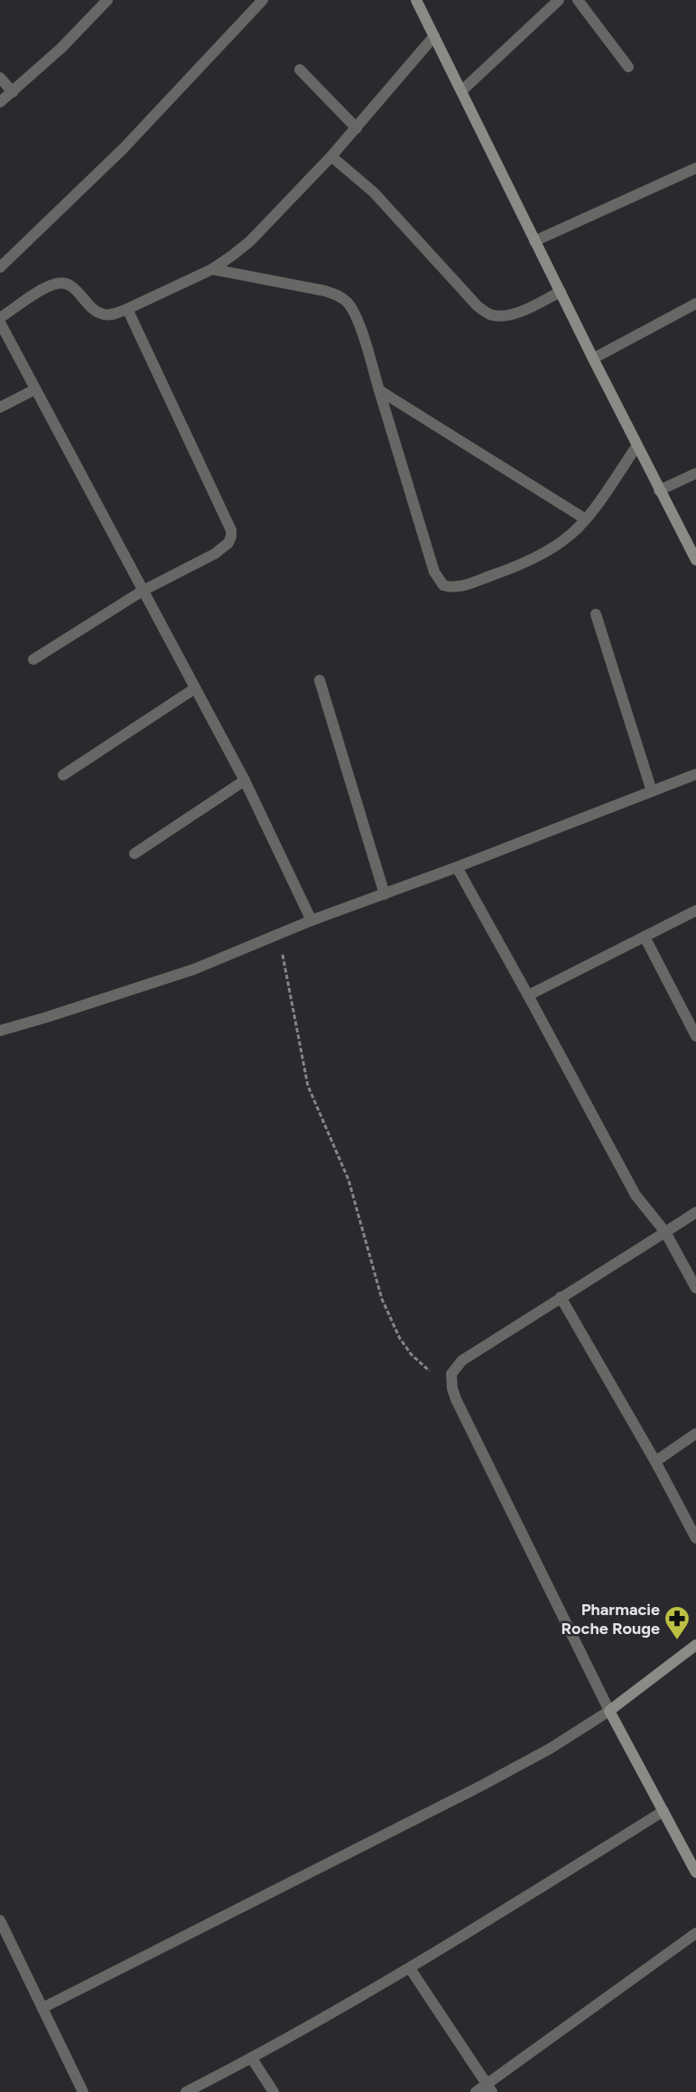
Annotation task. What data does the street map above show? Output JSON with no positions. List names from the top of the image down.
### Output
{
  "places": {
    "pharmacy": ["Pharmacie Roche Rouge"]
  }
}
